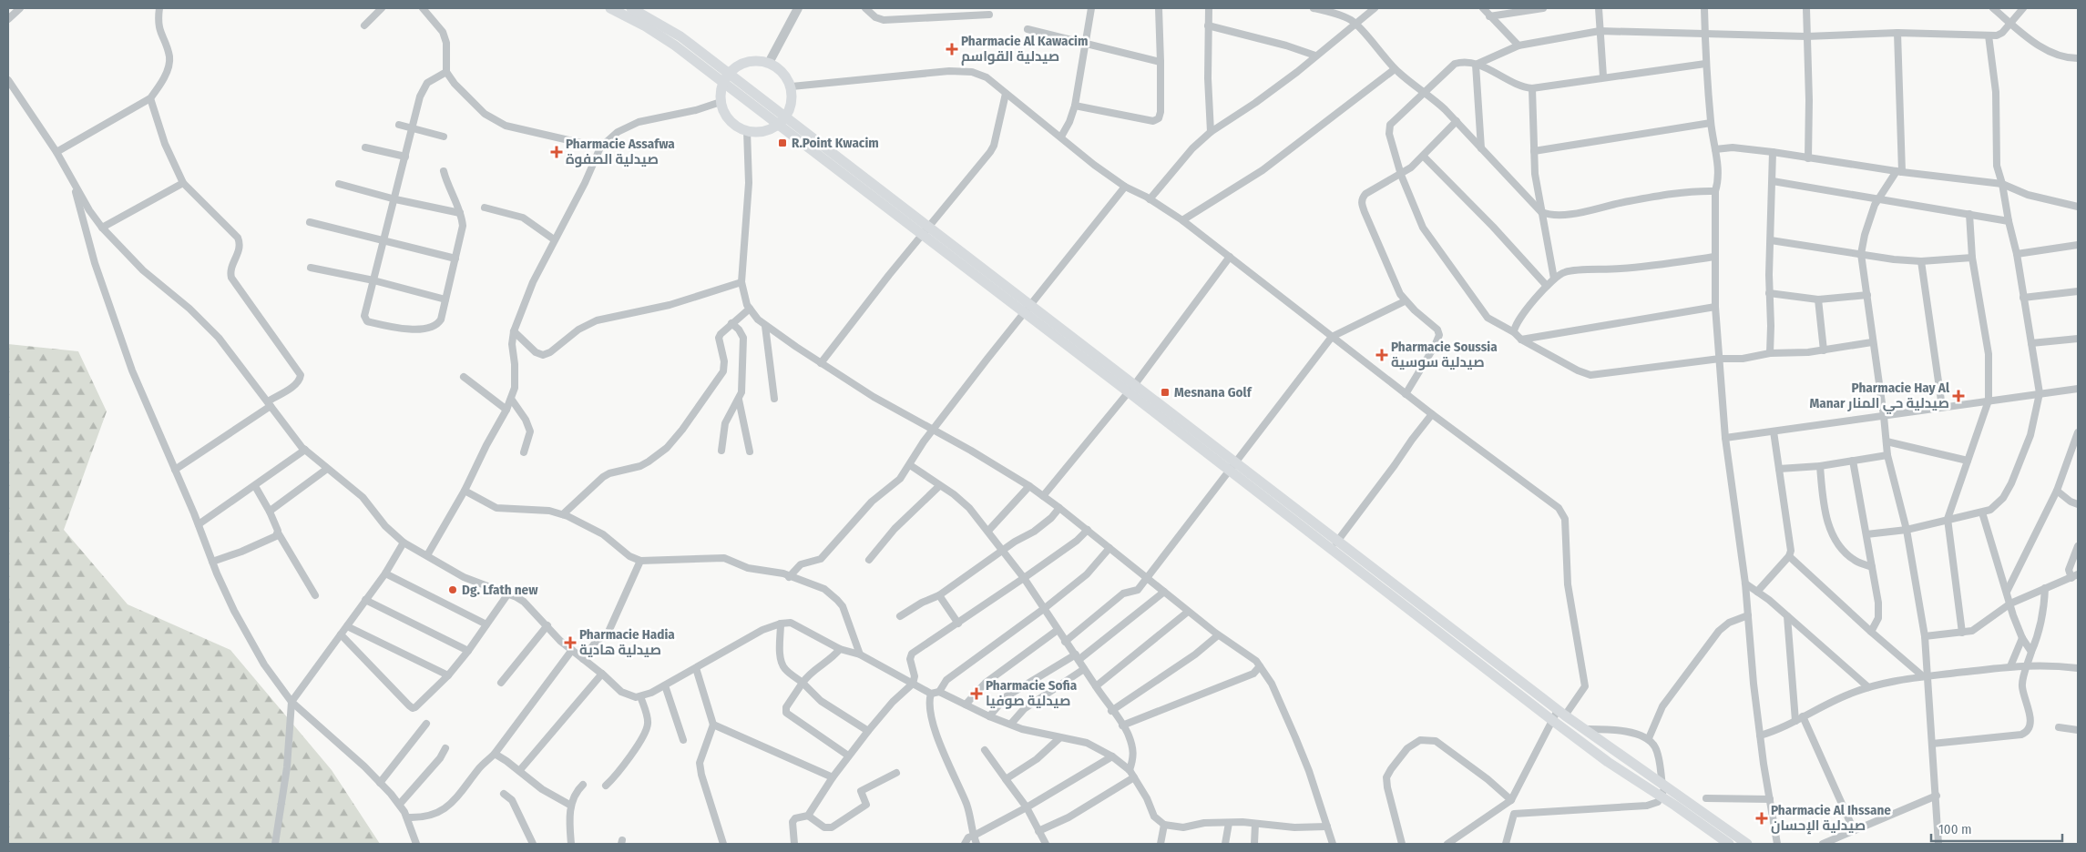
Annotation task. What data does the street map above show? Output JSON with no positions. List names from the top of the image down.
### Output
{
  "places": {
    "health": [
      "Pharmacie Al Kawacim صيدلية القواسم",
      "Pharmacie Assafwa صيدلية الصفوة",
      "Pharmacie Soussia صيدلية سوسية",
      "Pharmacie Hay Al Manar صيدلية حي المنار",
      "Pharmacie Hadia صيدلية هادية",
      "Pharmacie Sofia صيدلية صوفيا",
      "Pharmacie Al Ihssane صيدلية الإحسان"
    ],
    "transit": ["R.Point Kwacim", "Mesnana Golf"],
    "other": ["Dg. Lfath new"]
  },
  "scale_bar": "100 m"
}
